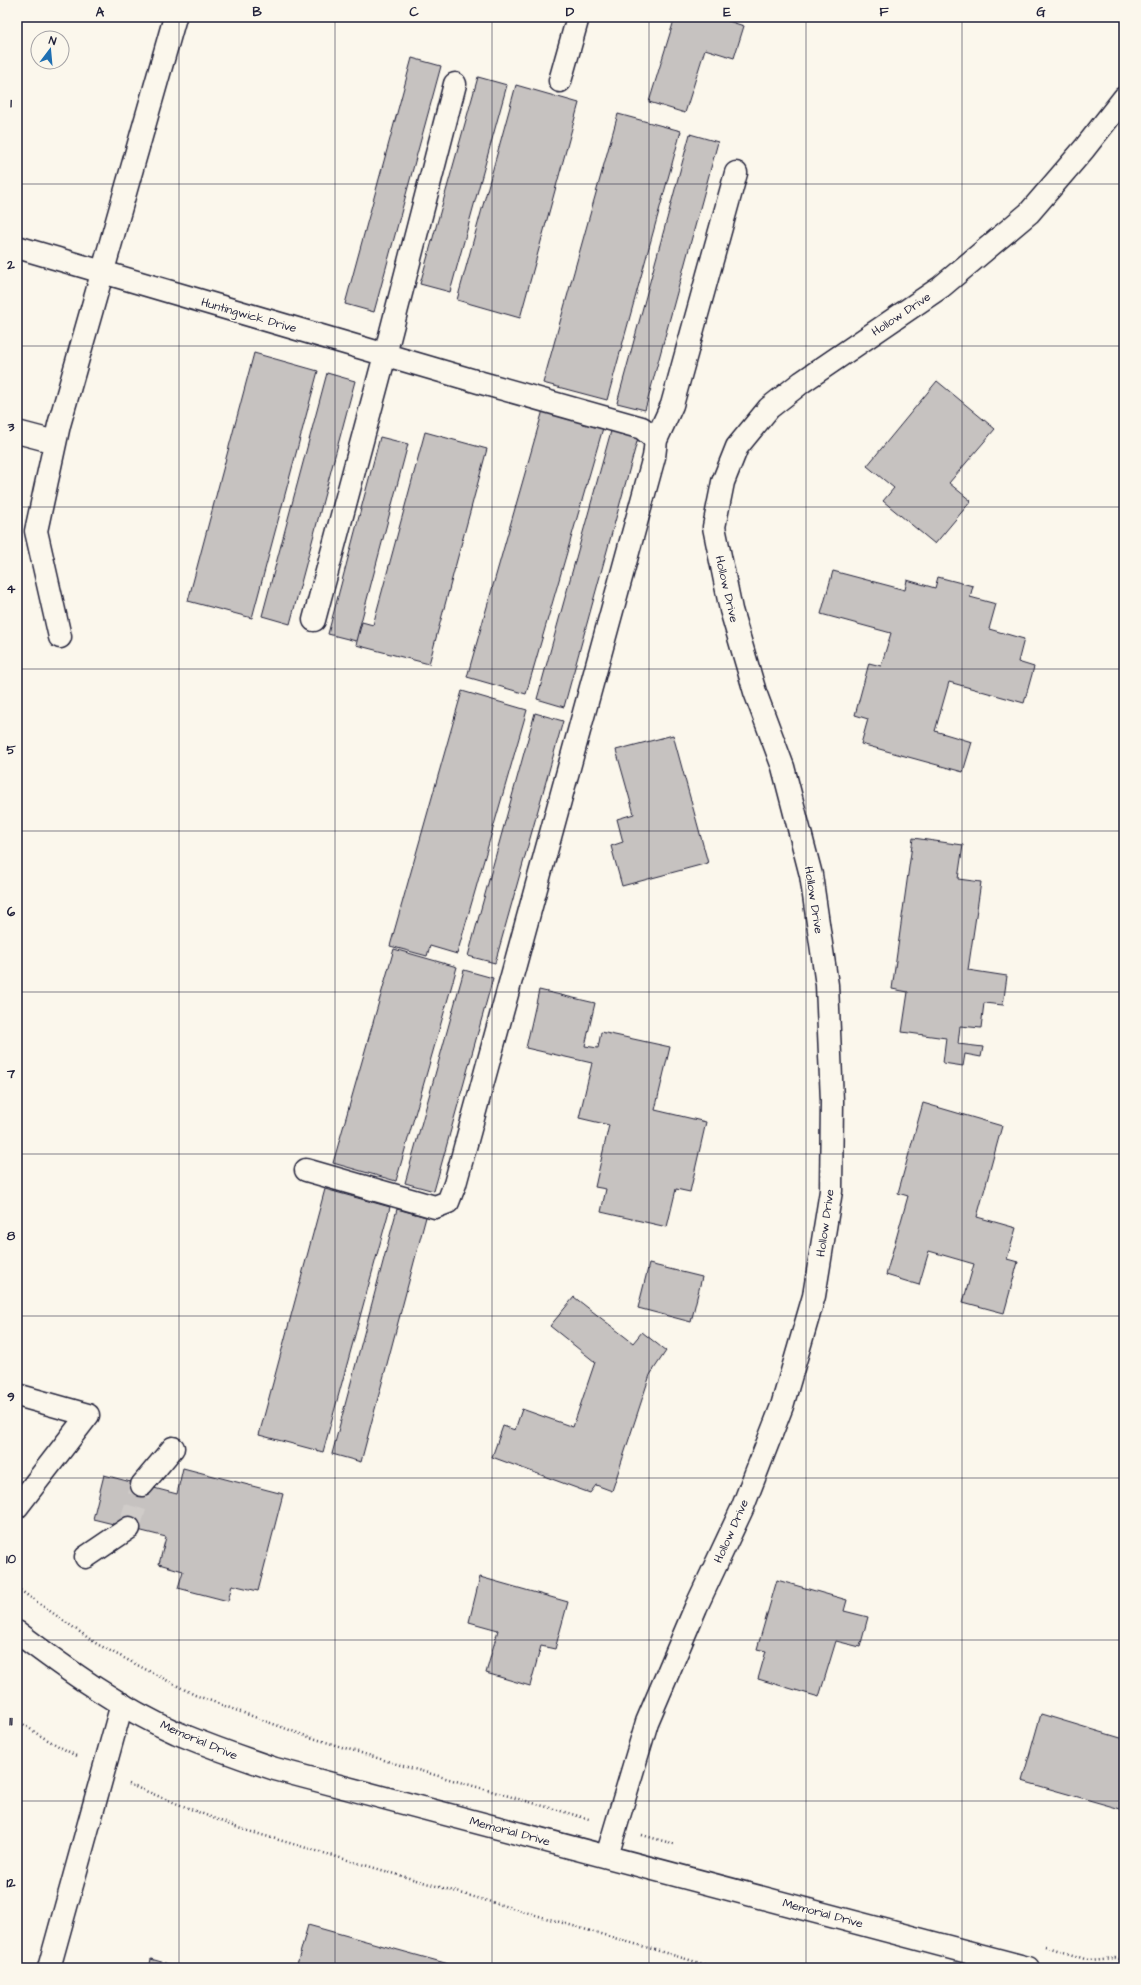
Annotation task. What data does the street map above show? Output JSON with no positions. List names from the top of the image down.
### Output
{
  "streets": {
    "street": ["Hollow Drive", "Huntingwick Drive", "Memorial Drive"]
  },
  "crossings": [
    ["Hollow Drive", "Memorial Drive"]
  ],
  "north": "top",
  "grid": {
    "columns": [
      "A",
      "B",
      "C",
      "D",
      "E",
      "F",
      "G"
    ],
    "rows": [
      "1",
      "2",
      "3",
      "4",
      "5",
      "6",
      "7",
      "8",
      "9",
      "10",
      "11",
      "12"
    ]
  }
}
